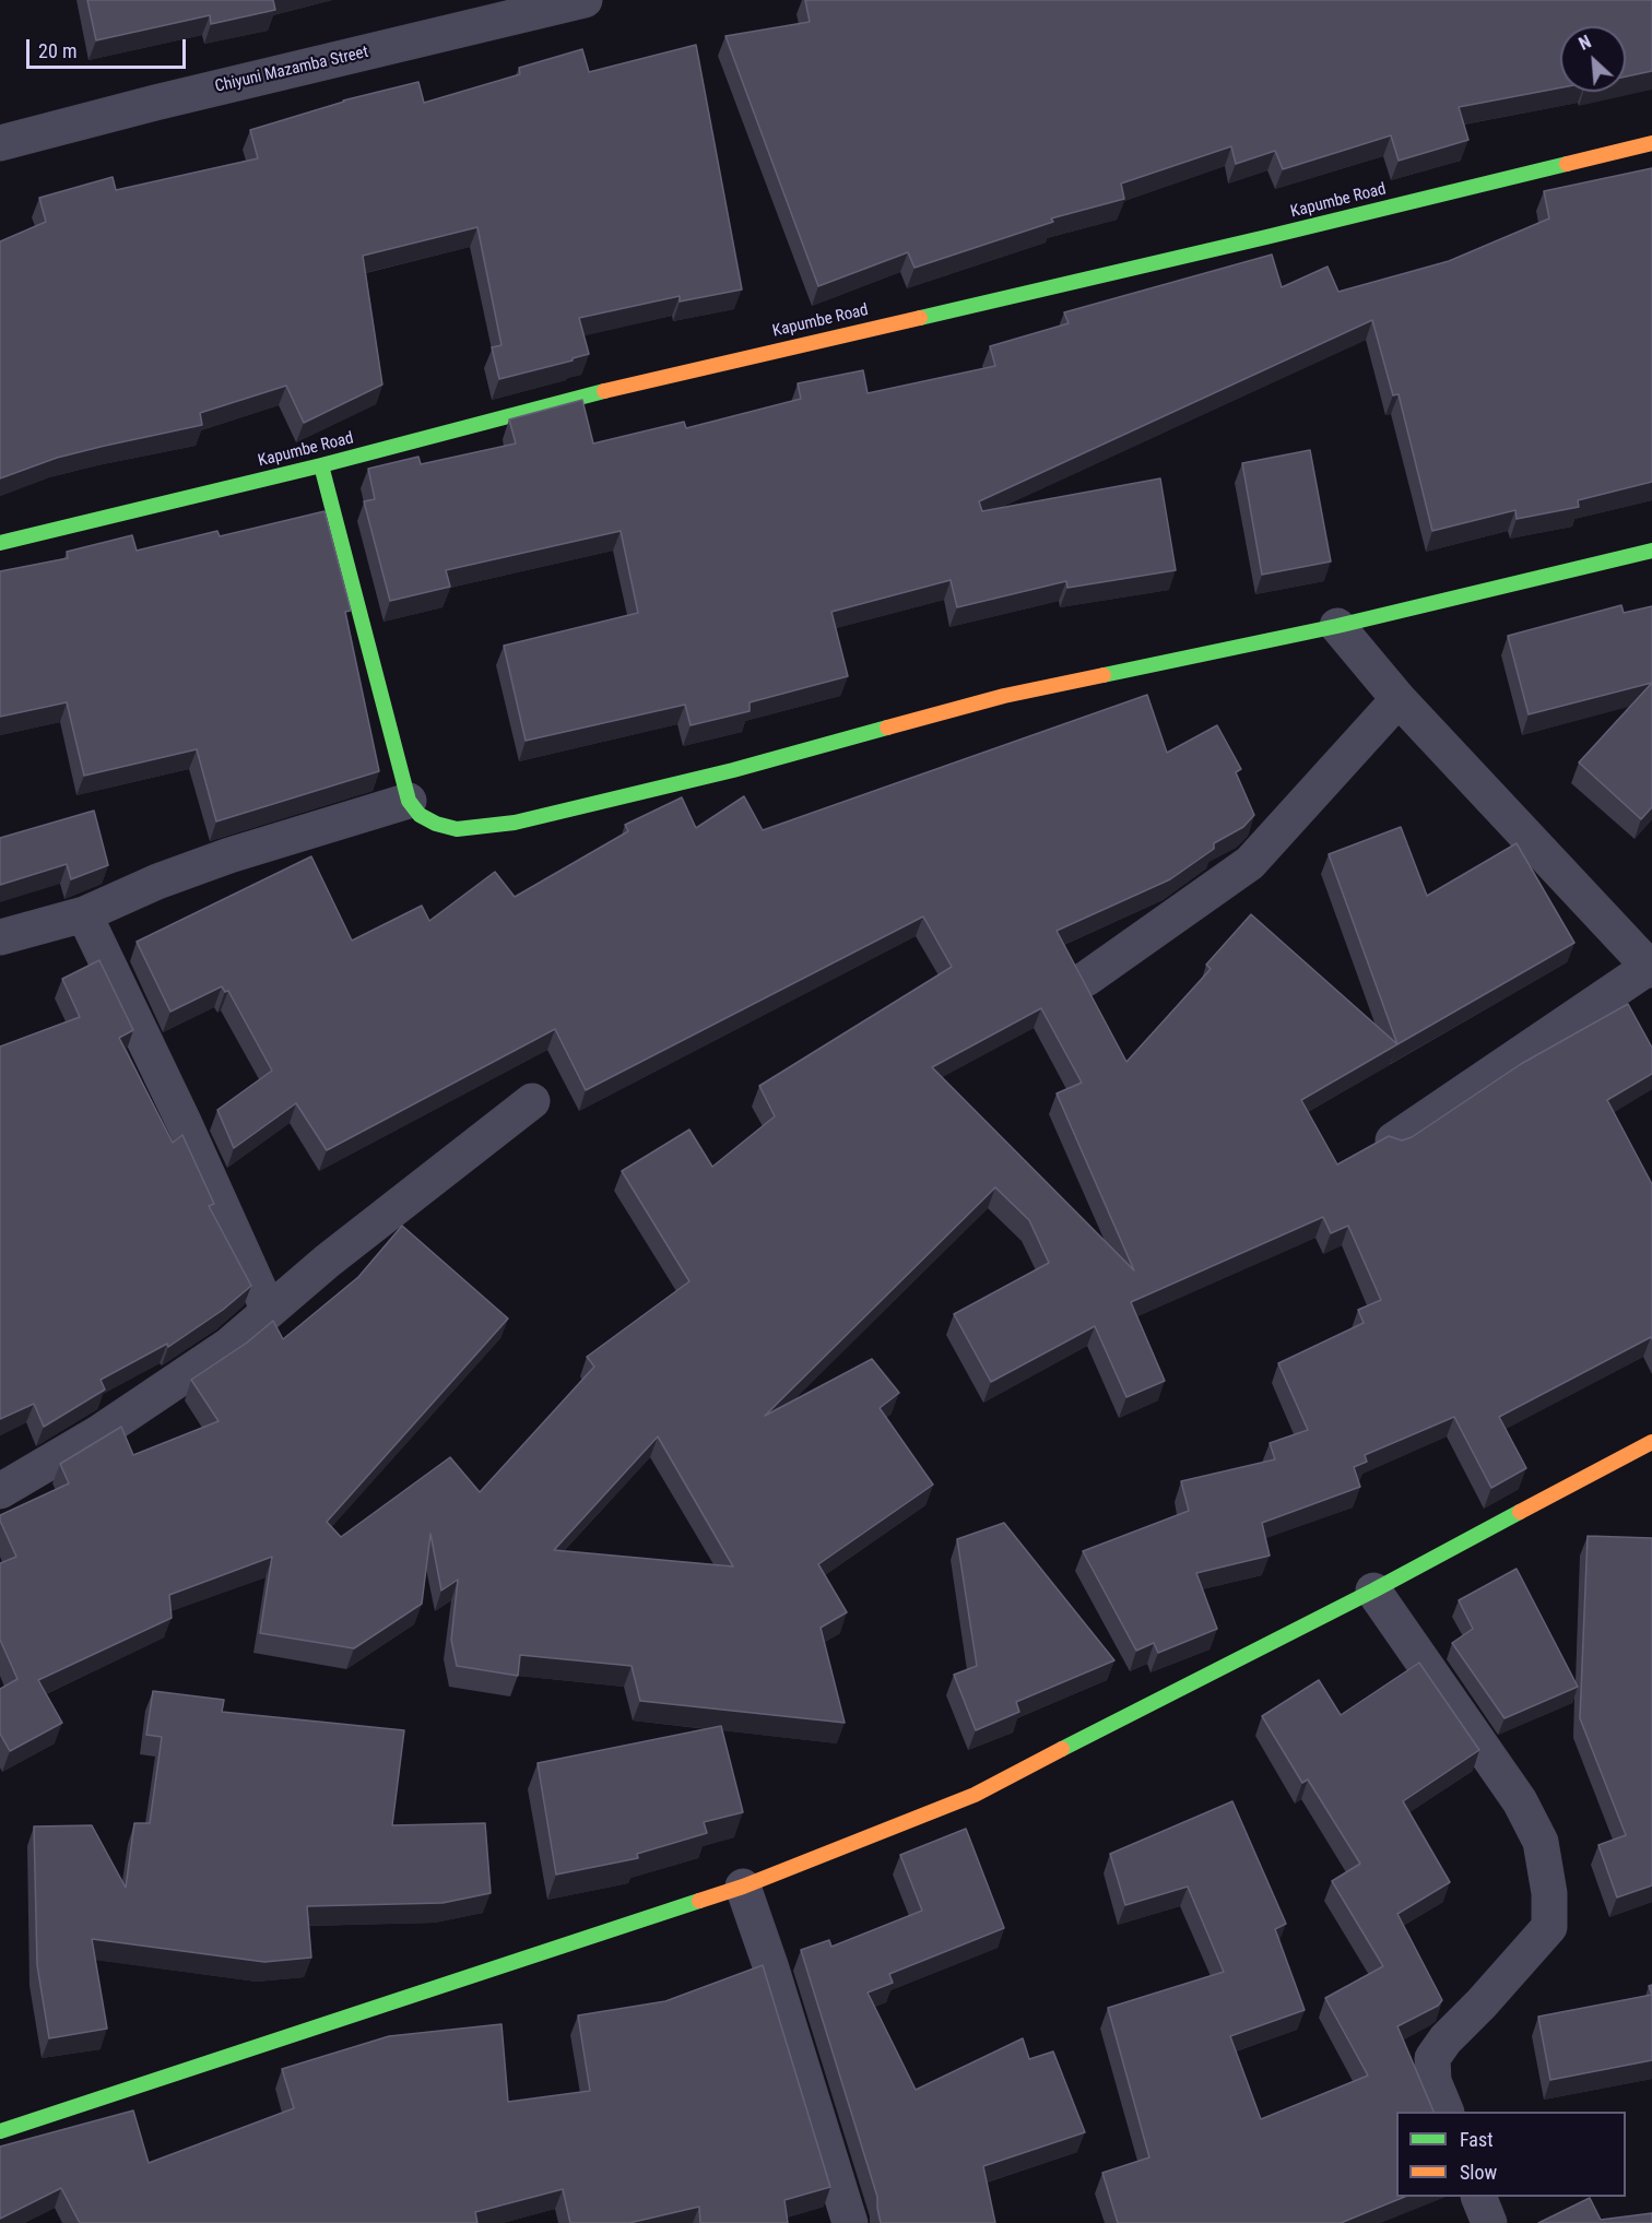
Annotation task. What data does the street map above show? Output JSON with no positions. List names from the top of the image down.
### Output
{
  "streets": {
    "street": ["Chiyuni Mazamba Street", "Kapumbe Road"]
  },
  "legend": ["Fast", "Slow"],
  "scale_bar": "20 m",
  "north": "top left"
}
